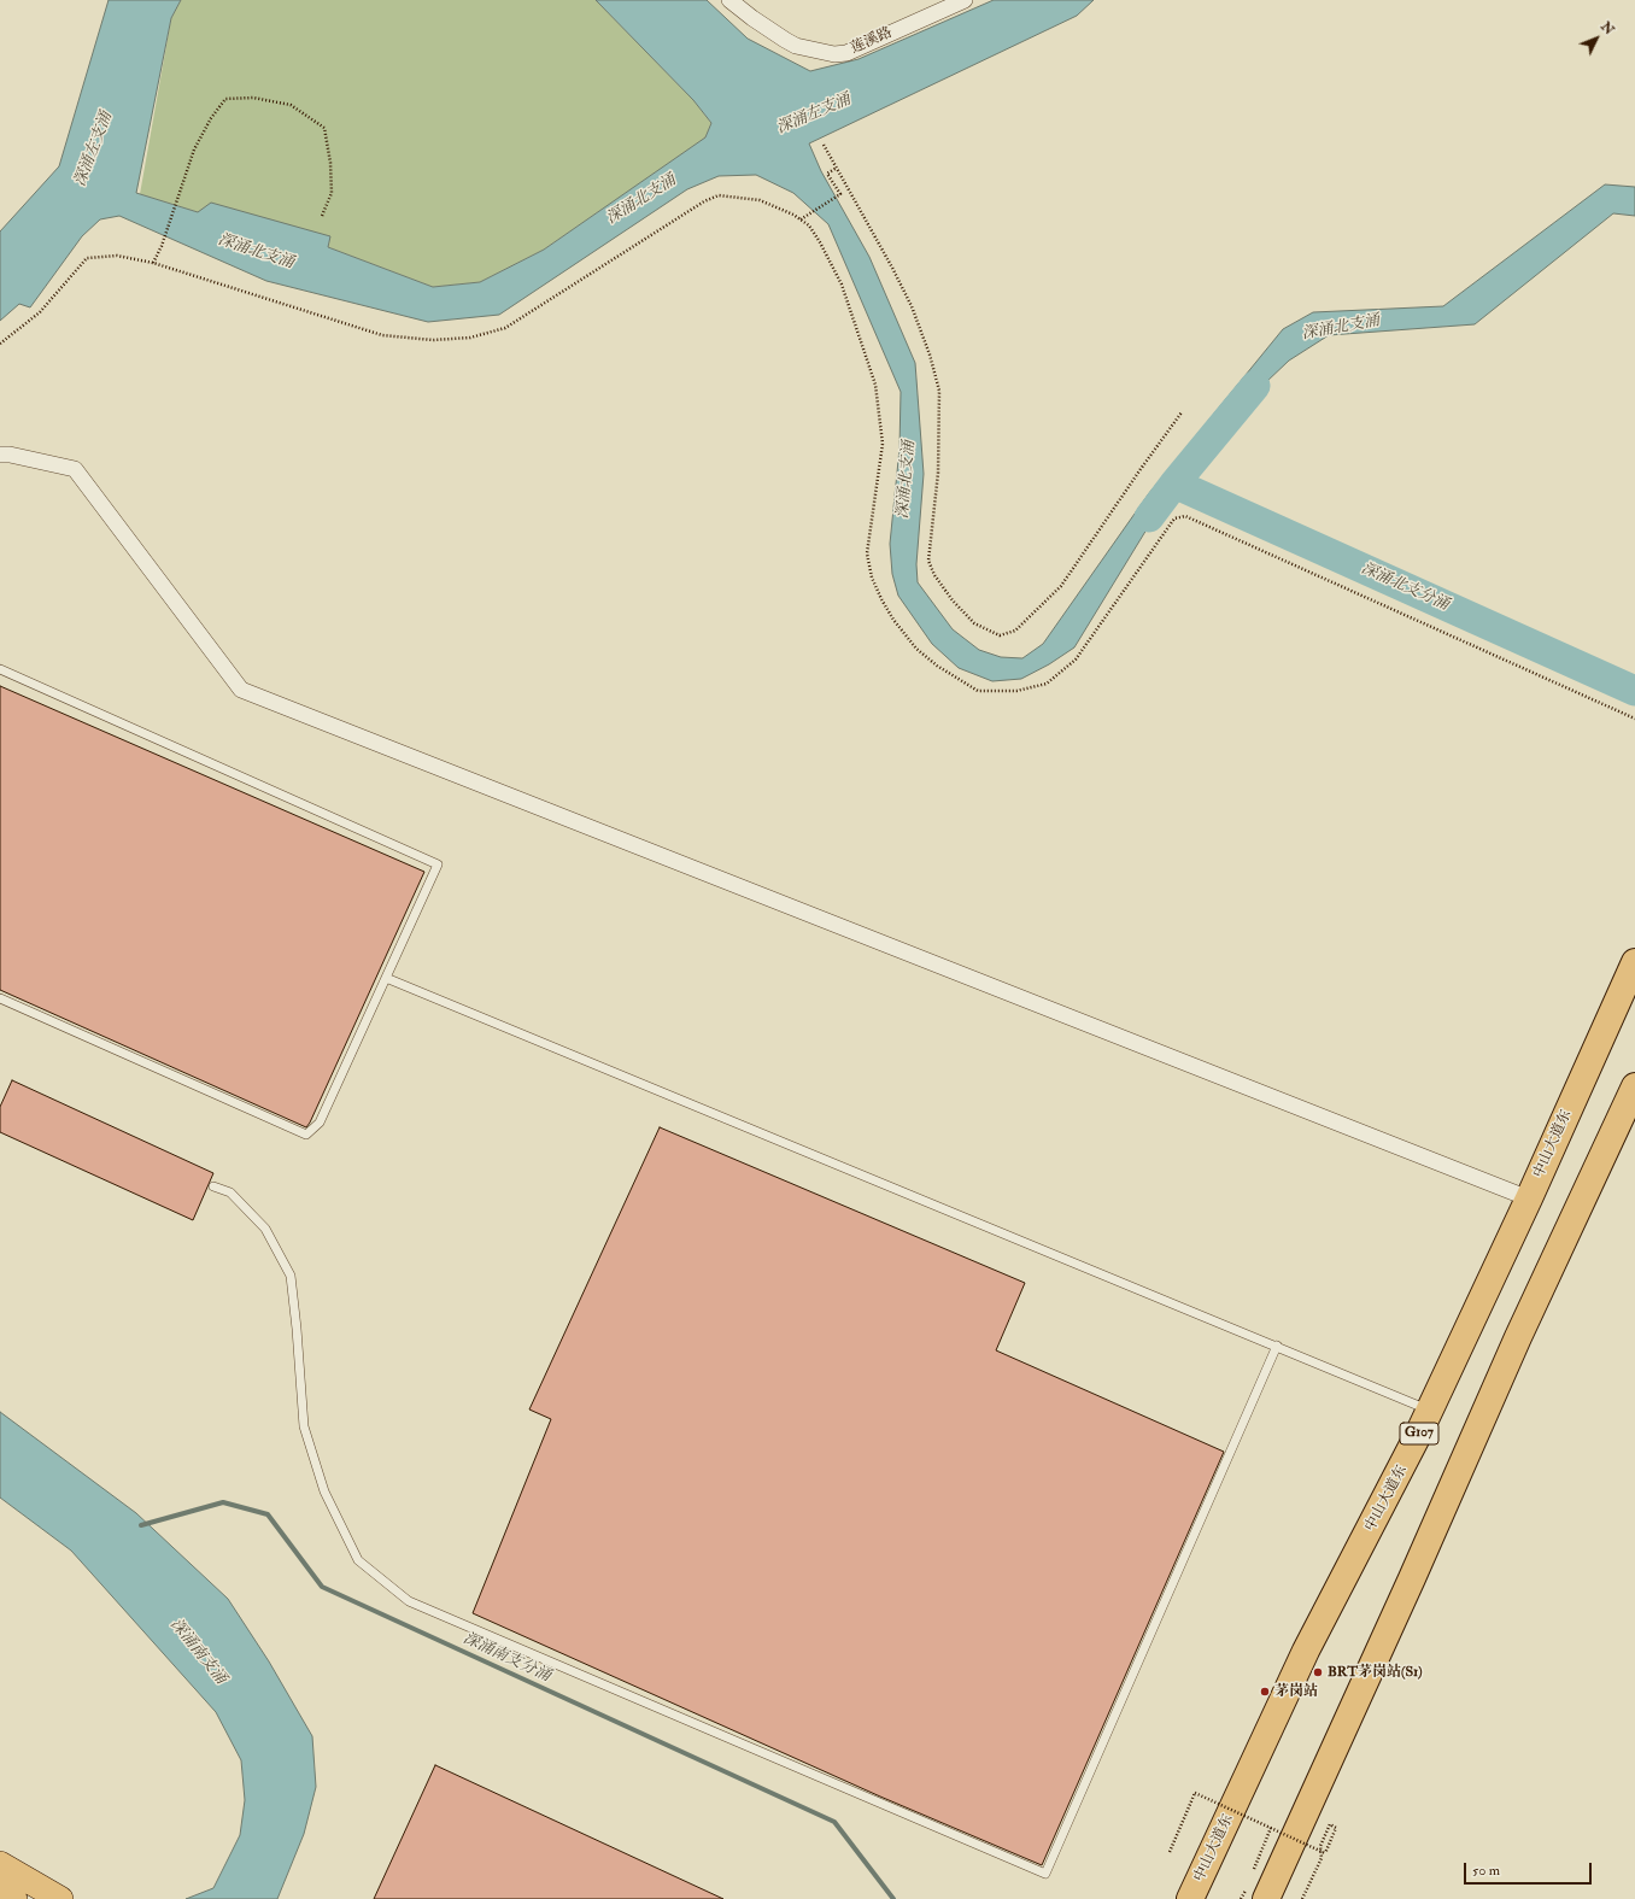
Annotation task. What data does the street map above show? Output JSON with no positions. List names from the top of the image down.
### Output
{
  "streets": {
    "highway": ["中山大道东", "G107"],
    "street": ["莲溪路"]
  },
  "water": [
    "深涌左支涌",
    "深涌北支涌",
    "深涌北支分涌",
    "深涌南支涌",
    "深涌南支分涌"
  ],
  "places": ["BRT茅岗站(S1)", "茅岗站"],
  "scale_bar": "50 m",
  "north": "top right"
}
